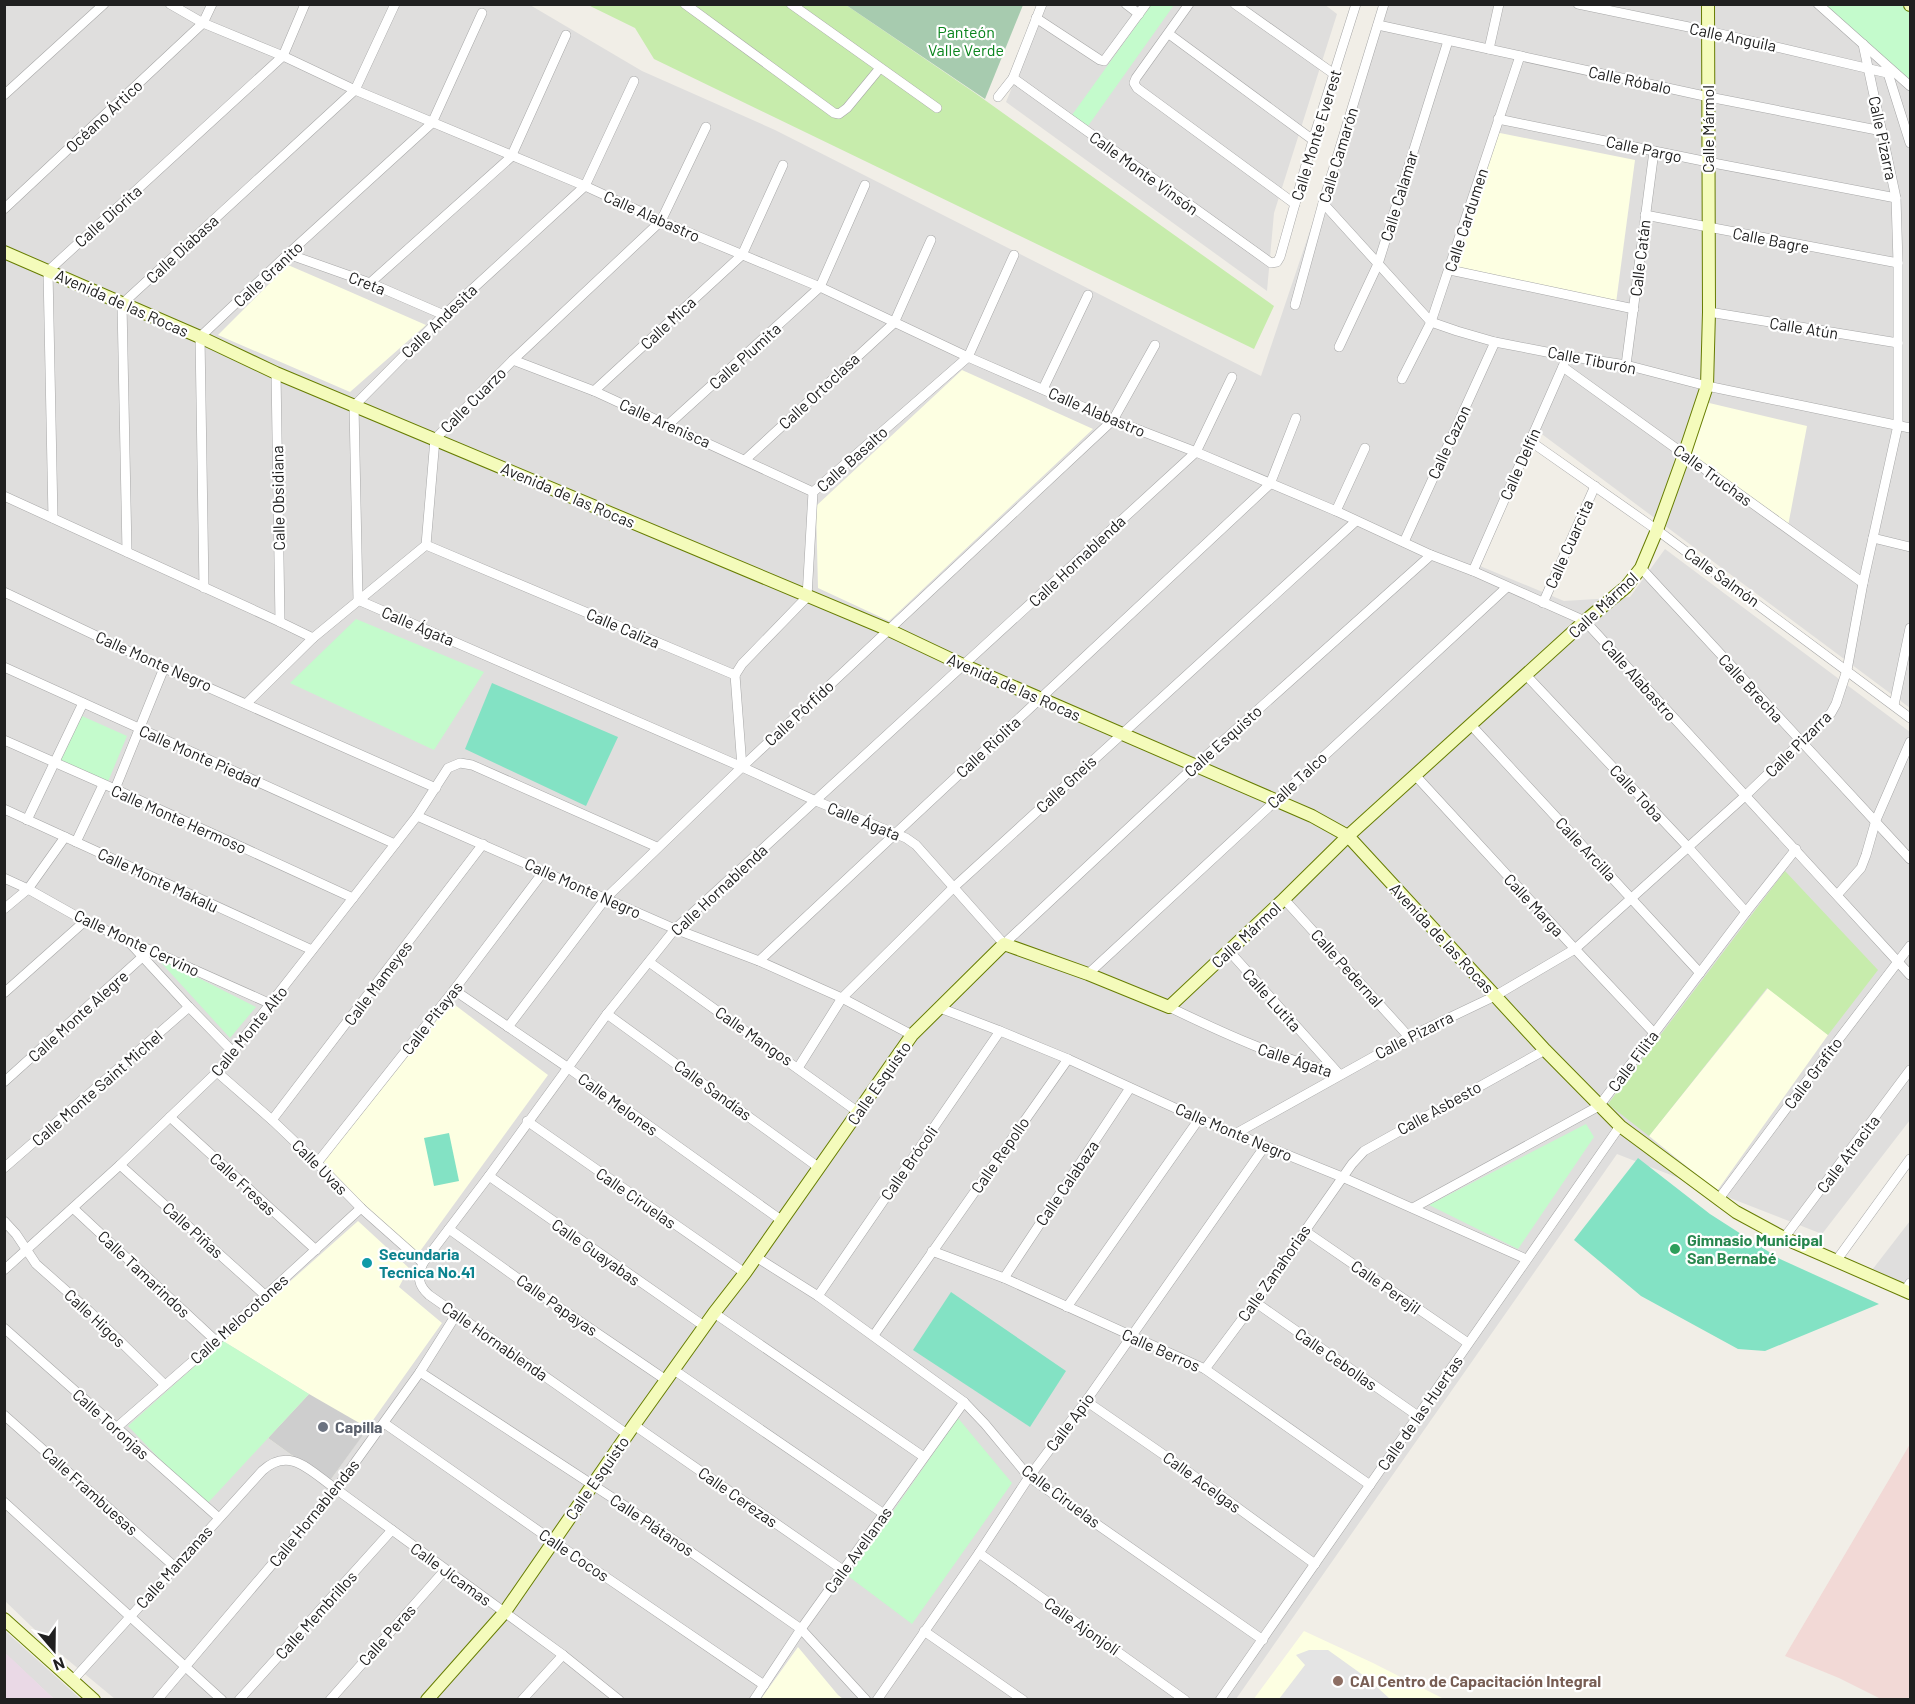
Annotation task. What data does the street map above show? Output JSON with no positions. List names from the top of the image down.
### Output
{
  "streets": {
    "street": [
      "Calle Anguila",
      "Calle Róbalo",
      "Océano Ártico",
      "Calle Mármol",
      "Calle Monte Everest",
      "Calle Pizarra",
      "Calle Pargo",
      "Calle Camarón",
      "Calle Monte Vinsón",
      "Calle Calamar",
      "Calle Diorita",
      "Calle Alabastro",
      "Calle Cardumen",
      "Calle Bagre",
      "Calle Diabasa",
      "Calle Catán",
      "Calle Granito",
      "Creta",
      "Avenida de las Rocas",
      "Calle Andesita",
      "Calle Mica",
      "Calle Atún",
      "Calle Plumita",
      "Calle Tiburón",
      "Calle Ortoclasa",
      "Calle Cuarzo",
      "Calle Arenisca",
      "Calle Cazon",
      "Calle Basalto",
      "Calle Delfín",
      "Calle Truchas",
      "Calle Obsidiana",
      "Calle Cuarcita",
      "Calle Hornablenda",
      "Calle Salmón",
      "Calle Ágata",
      "Calle Caliza",
      "Calle Monte Negro",
      "Calle Brecha",
      "Calle Pórfido",
      "Calle Esquisto",
      "Calle Riolita",
      "Calle Monte Piedad",
      "Calle Talco",
      "Calle Gneis",
      "Calle Toba",
      "Calle Monte Hermoso",
      "Calle Arcilla",
      "Calle Monte Makalu",
      "Calle Marga",
      "Calle Monte Cervino",
      "Calle Pedernal",
      "Calle Mameyes",
      "Calle Lutita",
      "Calle Monte Alegre",
      "Calle Pitayas",
      "Calle Monte Alto",
      "Calle Mangos",
      "Calle Filita",
      "Calle Grafito",
      "Calle Monte Saint Michel",
      "Calle Sandías",
      "Calle Melones",
      "Calle Asbesto",
      "Calle Atracita",
      "Calle Repollo",
      "Calle Brócoli",
      "Calle Uvas",
      "Calle Calabaza",
      "Calle Fresas",
      "Calle Ciruelas",
      "Calle Piñas",
      "Calle Guayabas",
      "Calle Zanahorias",
      "Calle Tamarindos",
      "Calle Perejil",
      "Calle Papayas",
      "Calle Higos",
      "Calle Melocotones",
      "Calle Berros",
      "Calle Cebollas",
      "Calle de las Huertas",
      "Calle Apio",
      "Calle Toronjas",
      "Calle Acelgas",
      "Calle Frambuesas",
      "Calle Cerezas",
      "Calle Hornablendas",
      "Calle Plátanos",
      "Calle Avellanas",
      "Calle Cocos",
      "Calle Manzanas",
      "Calle Jícamas",
      "Calle Membrillos",
      "Calle Ajonjolí",
      "Calle Peras"
    ]
  },
  "crossings": [
    ["Calle Anguila", "Calle Mármol"],
    ["Calle Anguila", "Calle Pizarra"],
    ["Calle Róbalo", "Calle Mármol"],
    ["Calle Róbalo", "Calle Pizarra"],
    ["Calle Róbalo", "Calle Camarón"],
    ["Calle Róbalo", "Calle Calamar"],
    ["Calle Róbalo", "Calle Cardumen"],
    ["Océano Ártico", "Calle Alabastro"],
    ["Calle Mármol", "Calle Pargo"],
    ["Calle Mármol", "Calle Alabastro"],
    ["Calle Mármol", "Calle Bagre"],
    ["Calle Mármol", "Avenida de las Rocas"],
    ["Calle Mármol", "Calle Atún"],
    ["Calle Mármol", "Calle Tiburón"],
    ["Calle Mármol", "Calle Truchas"],
    ["Calle Mármol", "Calle Salmón"],
    ["Calle Mármol", "Calle Ágata"],
    ["Calle Mármol", "Calle Brecha"],
    ["Calle Mármol", "Calle Toba"],
    ["Calle Mármol", "Calle Arcilla"],
    ["Calle Mármol", "Calle Marga"],
    ["Calle Mármol", "Calle Pedernal"],
    ["Calle Mármol", "Calle Lutita"],
    ["Calle Monte Everest", "Calle Monte Vinsón"],
    ["Calle Pizarra", "Calle Pargo"],
    ["Calle Pizarra", "Calle Alabastro"],
    ["Calle Pizarra", "Calle Bagre"],
    ["Calle Pizarra", "Avenida de las Rocas"],
    ["Calle Pizarra", "Calle Atún"],
    ["Calle Pizarra", "Calle Tiburón"],
    ["Calle Pizarra", "Calle Truchas"],
    ["Calle Pizarra", "Calle Salmón"],
    ["Calle Pizarra", "Calle Ágata"],
    ["Calle Pizarra", "Calle Monte Negro"],
    ["Calle Pizarra", "Calle Brecha"],
    ["Calle Pizarra", "Calle Toba"],
    ["Calle Pizarra", "Calle Arcilla"],
    ["Calle Pizarra", "Calle Marga"],
    ["Calle Pizarra", "Calle Pedernal"],
    ["Calle Pizarra", "Calle Lutita"],
    ["Calle Pargo", "Calle Cardumen"],
    ["Calle Pargo", "Calle Catán"],
    ["Calle Camarón", "Calle Tiburón"],
    ["Calle Calamar", "Calle Tiburón"],
    ["Calle Diorita", "Calle Alabastro"],
    ["Calle Diorita", "Avenida de las Rocas"],
    ["Calle Alabastro", "Calle Diabasa"],
    ["Calle Alabastro", "Calle Granito"],
    ["Calle Alabastro", "Calle Andesita"],
    ["Calle Alabastro", "Calle Mica"],
    ["Calle Alabastro", "Calle Plumita"],
    ["Calle Alabastro", "Calle Ortoclasa"],
    ["Calle Alabastro", "Calle Cuarzo"],
    ["Calle Alabastro", "Calle Cazon"],
    ["Calle Alabastro", "Calle Basalto"],
    ["Calle Alabastro", "Calle Delfín"],
    ["Calle Alabastro", "Calle Cuarcita"],
    ["Calle Alabastro", "Calle Hornablenda"],
    ["Calle Alabastro", "Calle Pórfido"],
    ["Calle Alabastro", "Calle Esquisto"],
    ["Calle Alabastro", "Calle Riolita"],
    ["Calle Alabastro", "Calle Talco"],
    ["Calle Alabastro", "Calle Gneis"],
    ["Calle Alabastro", "Calle Filita"],
    ["Calle Alabastro", "Calle Grafito"],
    ["Calle Cardumen", "Calle Tiburón"],
    ["Calle Bagre", "Calle Catán"],
    ["Calle Diabasa", "Avenida de las Rocas"],
    ["Calle Catán", "Calle Tiburón"],
    ["Calle Granito", "Creta"],
    ["Calle Granito", "Avenida de las Rocas"],
    ["Creta", "Calle Andesita"],
    ["Avenida de las Rocas", "Calle Andesita"],
    ["Avenida de las Rocas", "Calle Cuarzo"],
    ["Avenida de las Rocas", "Calle Basalto"],
    ["Avenida de las Rocas", "Calle Obsidiana"],
    ["Avenida de las Rocas", "Calle Hornablenda"],
    ["Avenida de las Rocas", "Calle Pórfido"],
    ["Avenida de las Rocas", "Calle Esquisto"],
    ["Avenida de las Rocas", "Calle Riolita"],
    ["Avenida de las Rocas", "Calle Talco"],
    ["Avenida de las Rocas", "Calle Gneis"],
    ["Avenida de las Rocas", "Calle Filita"],
    ["Avenida de las Rocas", "Calle Grafito"],
    ["Avenida de las Rocas", "Calle Asbesto"],
    ["Avenida de las Rocas", "Calle Atracita"],
    ["Avenida de las Rocas", "Calle de las Huertas"],
    ["Calle Mica", "Calle Arenisca"],
    ["Calle Plumita", "Calle Arenisca"],
    ["Calle Tiburón", "Calle Cazon"],
    ["Calle Tiburón", "Calle Delfín"],
    ["Calle Ortoclasa", "Calle Arenisca"],
    ["Calle Cuarzo", "Calle Arenisca"],
    ["Calle Cuarzo", "Calle Caliza"],
    ["Calle Arenisca", "Calle Basalto"],
    ["Calle Delfín", "Calle Truchas"],
    ["Calle Delfín", "Calle Salmón"],
    ["Calle Cuarcita", "Calle Salmón"],
    ["Calle Hornablenda", "Calle Ágata"],
    ["Calle Hornablenda", "Calle Monte Negro"],
    ["Calle Hornablenda", "Calle Esquisto"],
    ["Calle Hornablenda", "Calle Mangos"],
    ["Calle Hornablenda", "Calle Sandías"],
    ["Calle Hornablenda", "Calle Melones"],
    ["Calle Hornablenda", "Calle Uvas"],
    ["Calle Hornablenda", "Calle Ciruelas"],
    ["Calle Hornablenda", "Calle Guayabas"],
    ["Calle Hornablenda", "Calle Papayas"],
    ["Calle Hornablenda", "Calle Cerezas"],
    ["Calle Hornablenda", "Calle Hornablendas"],
    ["Calle Ágata", "Calle Pórfido"],
    ["Calle Ágata", "Calle Esquisto"],
    ["Calle Ágata", "Calle Riolita"],
    ["Calle Ágata", "Calle Talco"],
    ["Calle Ágata", "Calle Gneis"],
    ["Calle Ágata", "Calle Lutita"],
    ["Calle Monte Negro", "Calle Pórfido"],
    ["Calle Monte Negro", "Calle Esquisto"],
    ["Calle Monte Negro", "Calle Riolita"],
    ["Calle Monte Negro", "Calle Gneis"],
    ["Calle Monte Negro", "Calle Mameyes"],
    ["Calle Monte Negro", "Calle Pitayas"],
    ["Calle Monte Negro", "Calle Monte Alto"],
    ["Calle Monte Negro", "Calle Filita"],
    ["Calle Monte Negro", "Calle Asbesto"],
    ["Calle Monte Negro", "Calle Repollo"],
    ["Calle Monte Negro", "Calle Brócoli"],
    ["Calle Monte Negro", "Calle Calabaza"],
    ["Calle Monte Negro", "Calle Zanahorias"],
    ["Calle Monte Negro", "Calle de las Huertas"],
    ["Calle Monte Negro", "Calle Apio"],
    ["Calle Pórfido", "Calle Monte Alto"],
    ["Calle Pórfido", "Calle Melones"],
    ["Calle Esquisto", "Calle Mangos"],
    ["Calle Esquisto", "Calle Sandías"],
    ["Calle Esquisto", "Calle Melones"],
    ["Calle Esquisto", "Calle Ciruelas"],
    ["Calle Esquisto", "Calle Guayabas"],
    ["Calle Esquisto", "Calle Papayas"],
    ["Calle Esquisto", "Calle Cerezas"],
    ["Calle Esquisto", "Calle Plátanos"],
    ["Calle Esquisto", "Calle Cocos"],
    ["Calle Esquisto", "Calle Jícamas"],
    ["Calle Monte Piedad", "Calle Monte Alto"],
    ["Calle Gneis", "Calle Mangos"],
    ["Calle Toba", "Calle Filita"],
    ["Calle Monte Hermoso", "Calle Monte Alto"],
    ["Calle Arcilla", "Calle Filita"],
    ["Calle Monte Makalu", "Calle Monte Alto"],
    ["Calle Marga", "Calle Filita"],
    ["Calle Monte Cervino", "Calle Monte Alegre"],
    ["Calle Monte Cervino", "Calle Monte Alto"],
    ["Calle Mameyes", "Calle Uvas"],
    ["Calle Pitayas", "Calle Melones"],
    ["Calle Pitayas", "Calle Uvas"],
    ["Calle Monte Alto", "Calle Uvas"],
    ["Calle Monte Alto", "Calle Fresas"],
    ["Calle Monte Alto", "Calle Piñas"],
    ["Calle Monte Alto", "Calle Tamarindos"],
    ["Calle Monte Alto", "Calle Higos"],
    ["Calle Asbesto", "Calle Zanahorias"],
    ["Calle Repollo", "Calle Berros"],
    ["Calle Brócoli", "Calle Ciruelas"],
    ["Calle Uvas", "Calle Melocotones"],
    ["Calle Calabaza", "Calle Berros"],
    ["Calle Fresas", "Calle Melocotones"],
    ["Calle Ciruelas", "Calle de las Huertas"],
    ["Calle Ciruelas", "Calle Apio"],
    ["Calle Ciruelas", "Calle Avellanas"],
    ["Calle Piñas", "Calle Melocotones"],
    ["Calle Zanahorias", "Calle Perejil"],
    ["Calle Zanahorias", "Calle Berros"],
    ["Calle Zanahorias", "Calle Cebollas"],
    ["Calle Tamarindos", "Calle Melocotones"],
    ["Calle Perejil", "Calle de las Huertas"],
    ["Calle Papayas", "Calle Avellanas"],
    ["Calle Higos", "Calle Melocotones"],
    ["Calle Melocotones", "Calle Toronjas"],
    ["Calle Berros", "Calle de las Huertas"],
    ["Calle Berros", "Calle Apio"],
    ["Calle Cebollas", "Calle de las Huertas"],
    ["Calle de las Huertas", "Calle Acelgas"],
    ["Calle Apio", "Calle Acelgas"],
    ["Calle Apio", "Calle Ajonjolí"],
    ["Calle Toronjas", "Calle Manzanas"],
    ["Calle Frambuesas", "Calle Manzanas"],
    ["Calle Cerezas", "Calle Avellanas"],
    ["Calle Hornablendas", "Calle Plátanos"],
    ["Calle Hornablendas", "Calle Cocos"],
    ["Calle Hornablendas", "Calle Jícamas"],
    ["Calle Plátanos", "Calle Avellanas"],
    ["Calle Avellanas", "Calle Cocos"],
    ["Calle Manzanas", "Calle Jícamas"],
    ["Calle Jícamas", "Calle Membrillos"],
    ["Calle Jícamas", "Calle Peras"]
  ],
  "parks": ["Panteón Valle Verde"],
  "places": [
    "Gimnasio Municipal San Bernabé",
    "Secundaria Tecnica No.41",
    "Capilla",
    "CAI Centro de Capacitación Integral"
  ],
  "north": "bottom"
}
